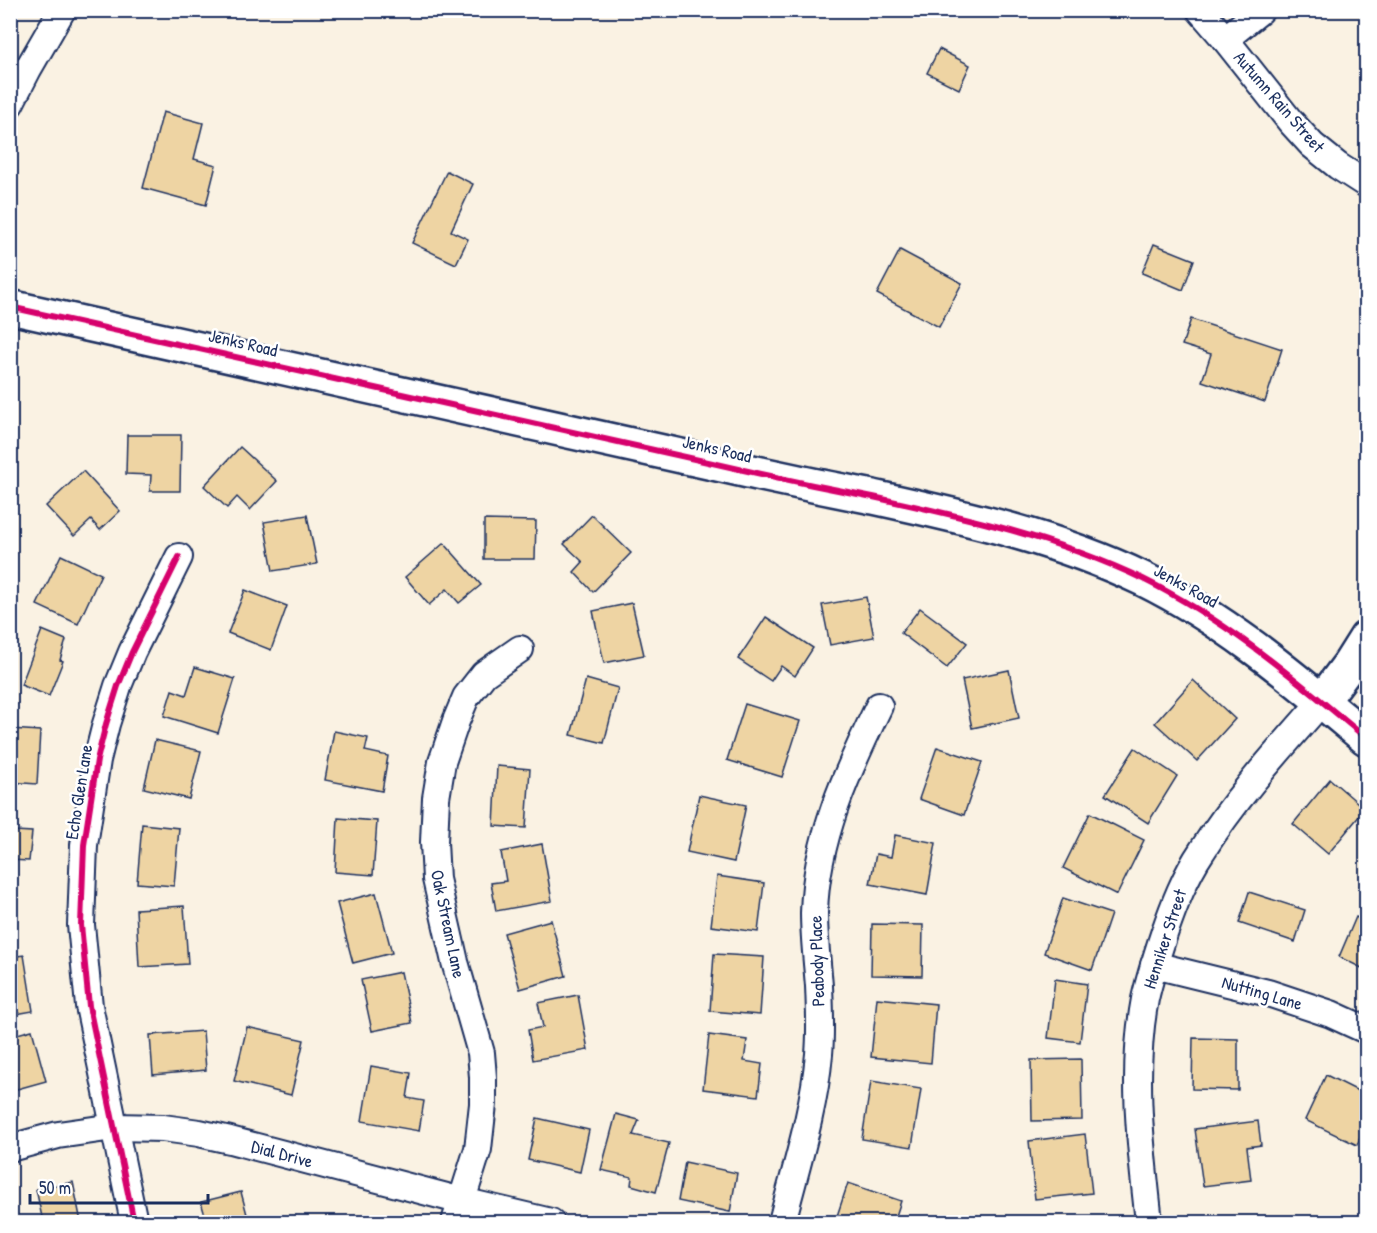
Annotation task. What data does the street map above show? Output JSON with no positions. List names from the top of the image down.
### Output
{
  "streets": {
    "street": [
      "Autumn Rain Street",
      "Jenks Road",
      "Echo Glen Lane",
      "Oak Stream Lane",
      "Henniker Street",
      "Peabody Place",
      "Nutting Lane",
      "Dial Drive"
    ]
  },
  "crossings": [
    ["Jenks Road", "Henniker Street"],
    ["Echo Glen Lane", "Dial Drive"],
    ["Oak Stream Lane", "Dial Drive"],
    ["Henniker Street", "Nutting Lane"]
  ],
  "scale_bar": "50 m"
}
